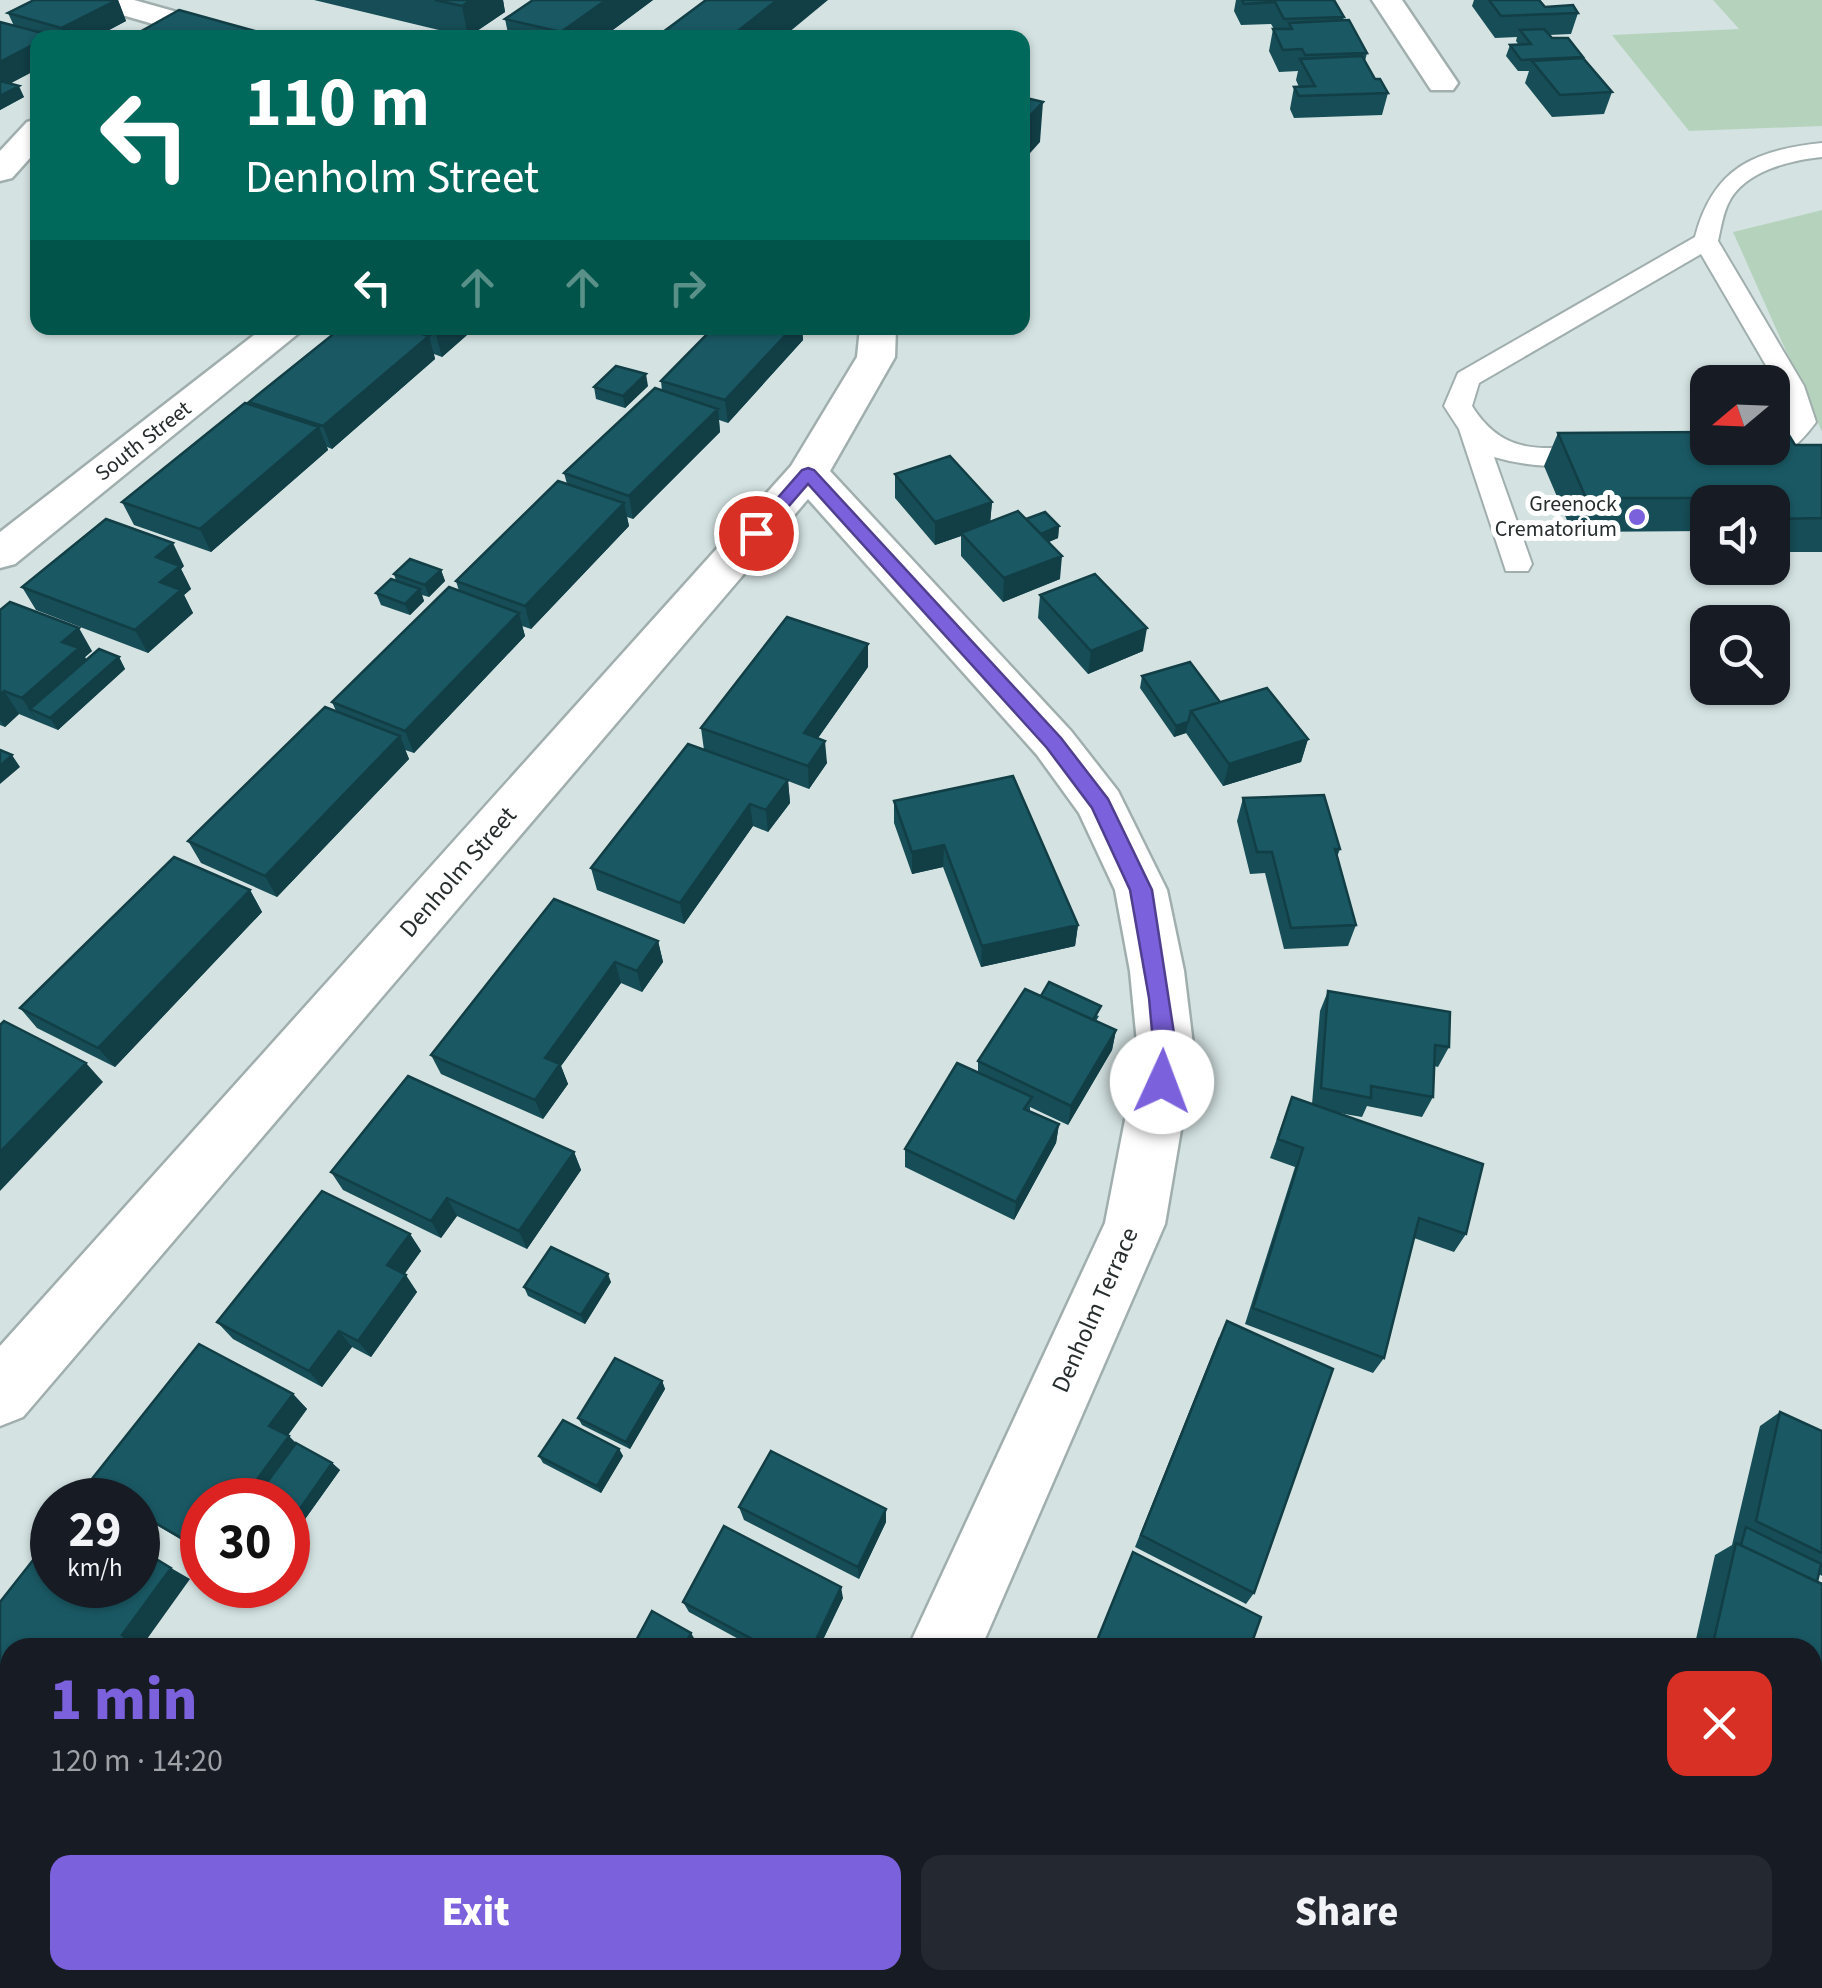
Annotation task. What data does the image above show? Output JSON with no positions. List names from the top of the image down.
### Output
{
  "streets": {
    "street": ["South Street", "Denholm Street", "Denholm Terrace"]
  },
  "crossings": [
    ["Denholm Street", "Denholm Terrace"]
  ],
  "places": ["Greenock Crematorium"],
  "north": "left",
  "page": {
    "turn": ["110 m", "Denholm Street"],
    "speed": "29 km/h",
    "limit": "30",
    "heading": ["1 min", "120 m · 14:20"],
    "buttons": ["Exit", "Share"]
  }
}
